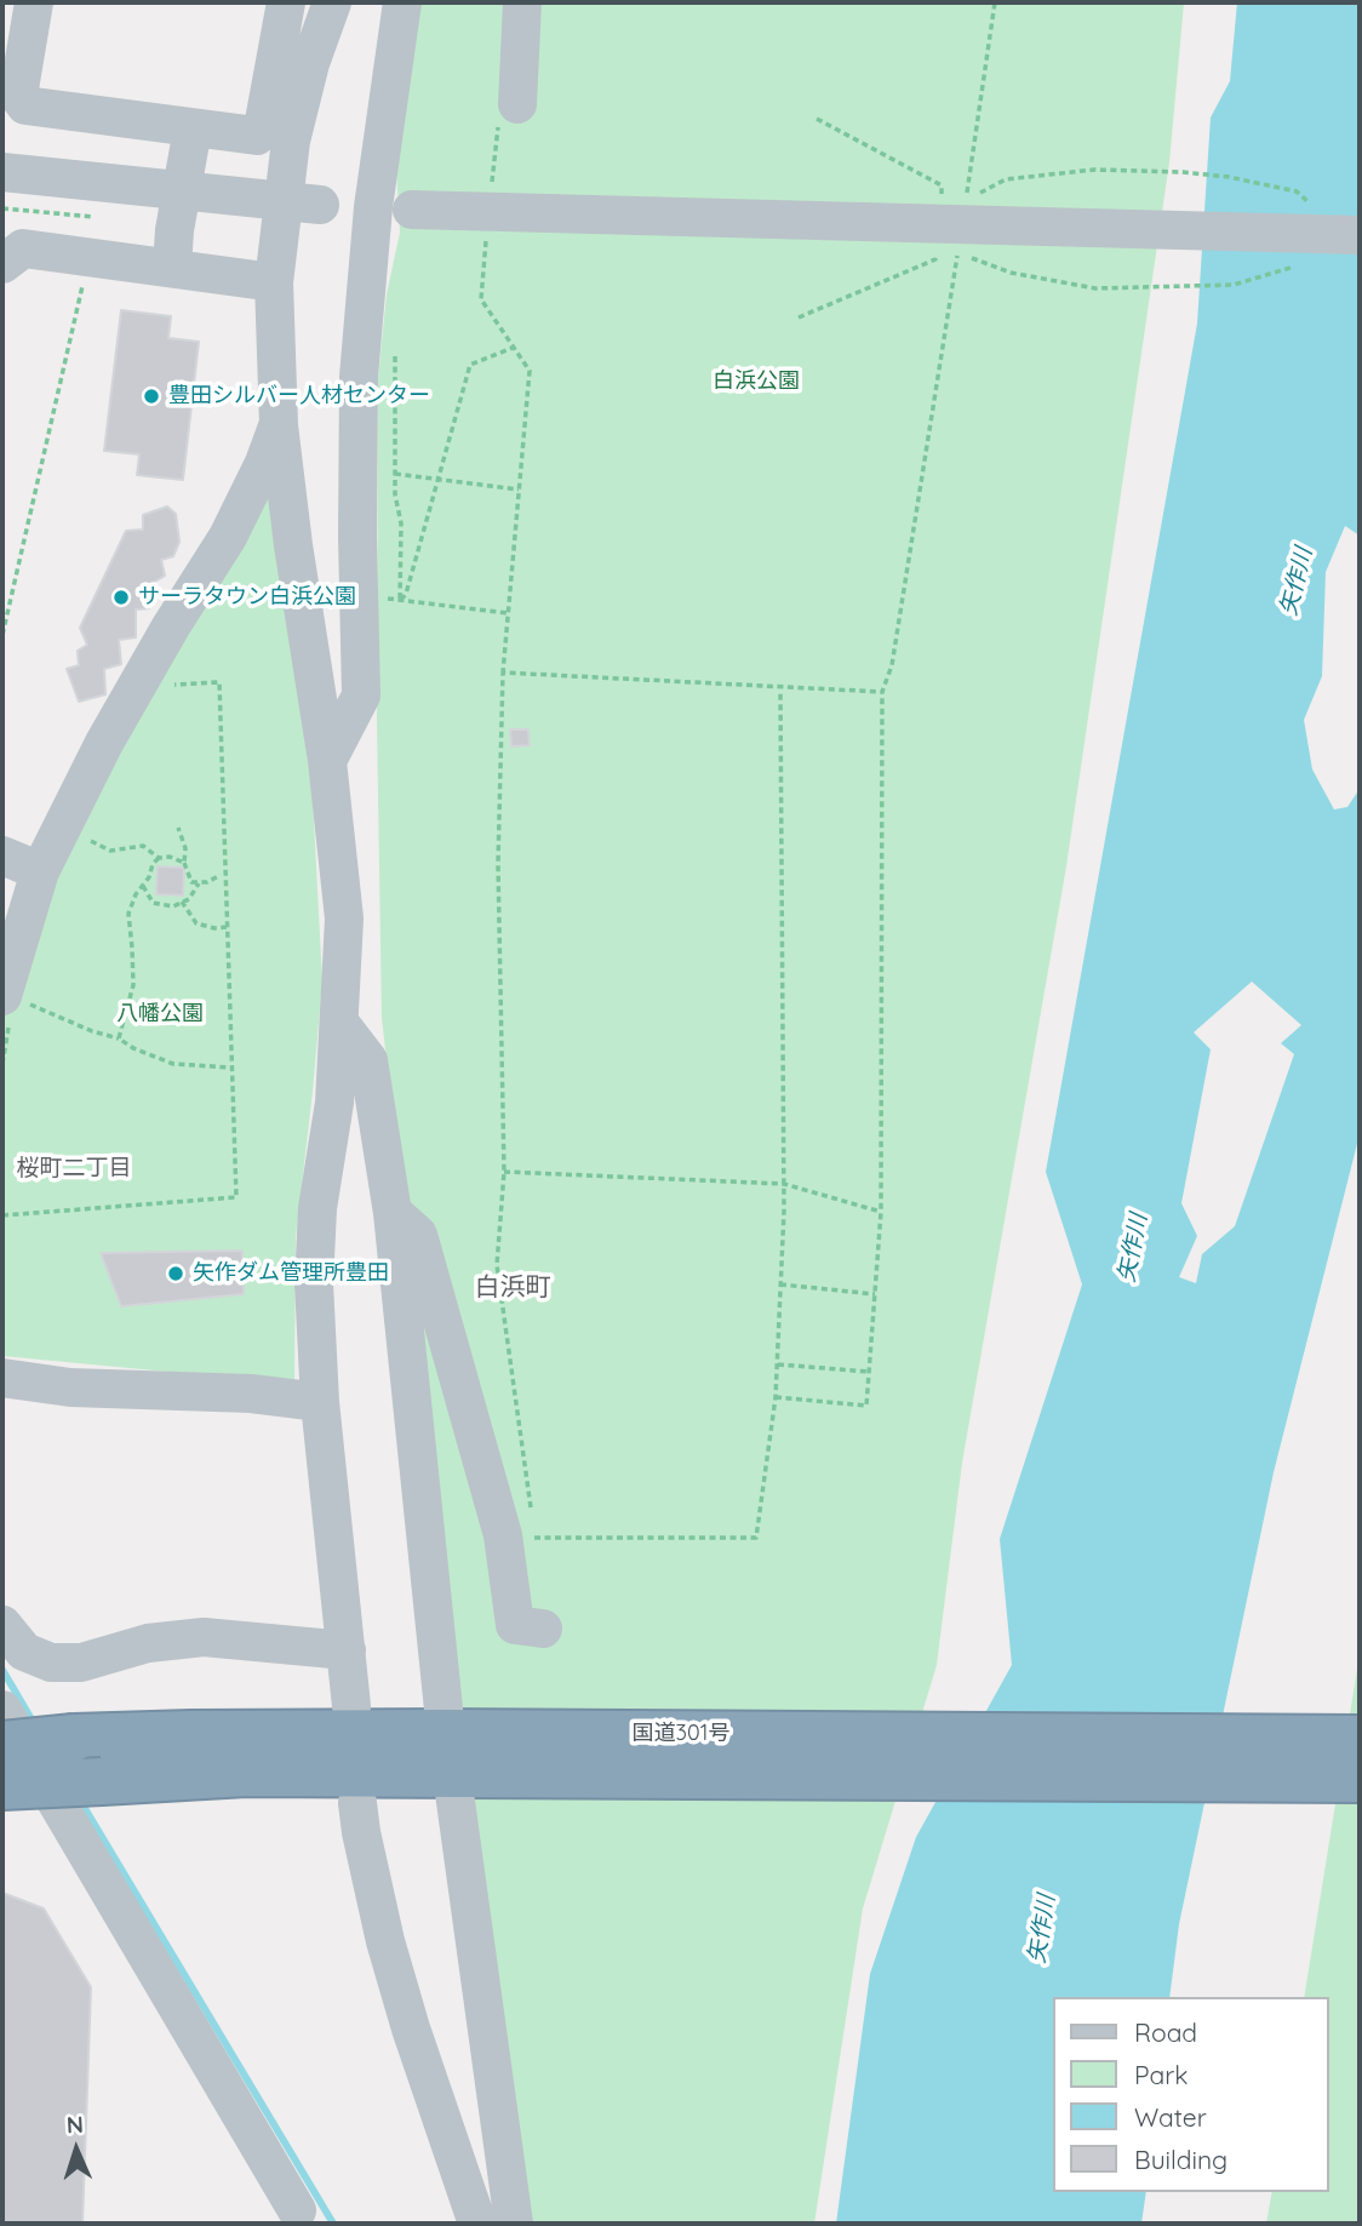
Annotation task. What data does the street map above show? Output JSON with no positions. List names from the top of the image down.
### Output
{
  "streets": {
    "highway": ["国道301号"]
  },
  "districts": ["桜町二丁目", "白浜町"],
  "water": ["矢作川"],
  "parks": ["白浜公園", "八幡公園"],
  "places": ["豊田シルバー人材センター", "サーラタウン白浜公園", "矢作ダム管理所豊田"],
  "legend": [
    "Road",
    "Park",
    "Water",
    "Building"
  ],
  "north": "top"
}
